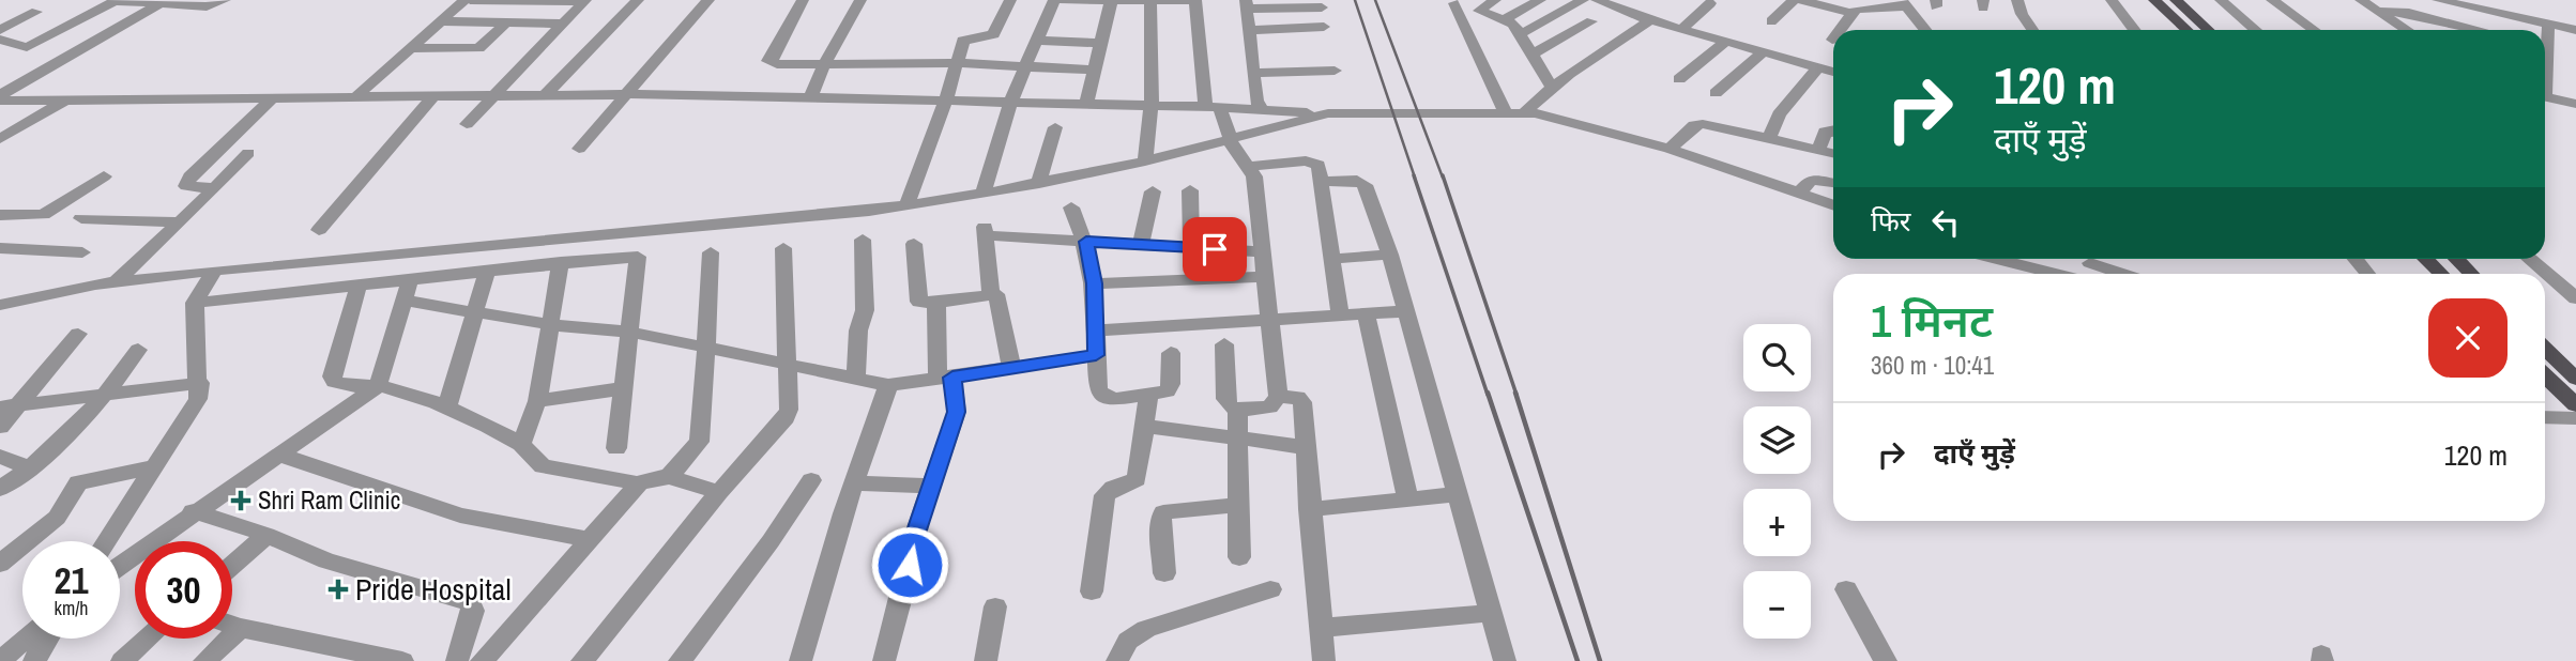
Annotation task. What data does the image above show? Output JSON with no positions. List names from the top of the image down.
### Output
{
  "places": {
    "health": ["Shri Ram Clinic", "Pride Hospital"]
  },
  "page": {
    "turn": ["120 m", "दाएँ मुड़ें"],
    "then": "फिर",
    "heading": ["1 मिनट", "360 m · 10:41"],
    "map_buttons": ["+", "−"],
    "list": [
      {
        "name": "दाएँ मुड़ें",
        "value": "120 m"
      }
    ],
    "speed": "21 km/h",
    "limit": "30"
  }
}
